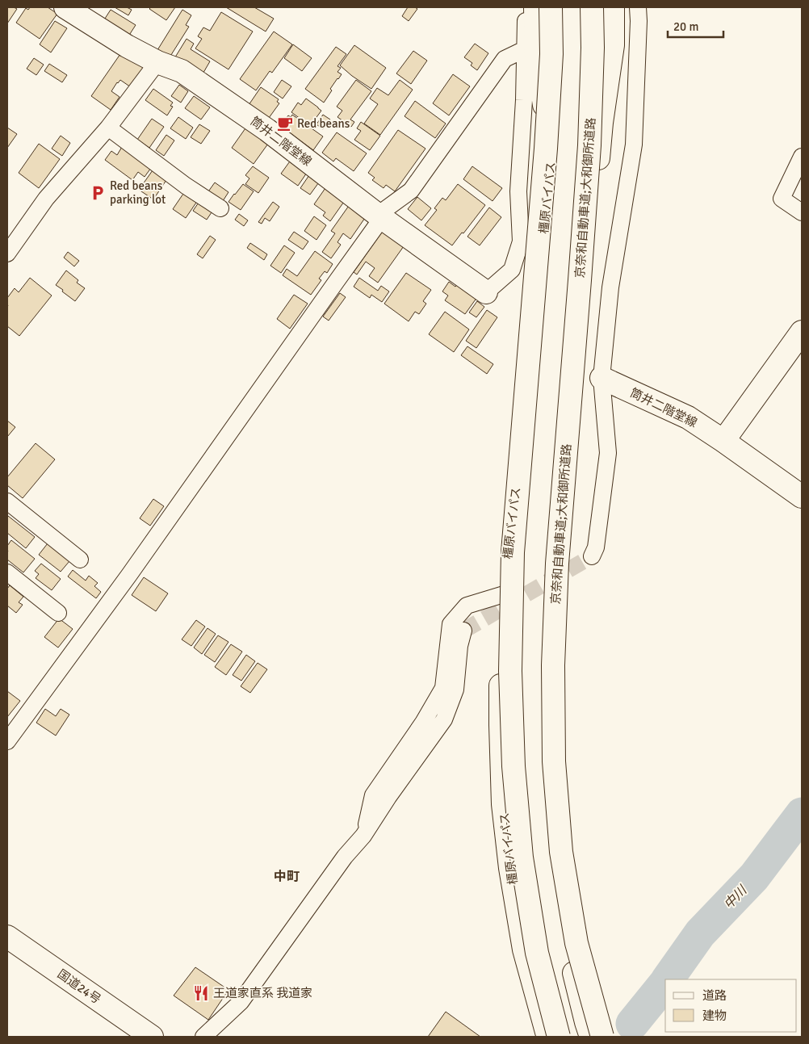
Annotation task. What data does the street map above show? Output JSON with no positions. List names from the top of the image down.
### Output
{
  "streets": {
    "main road": [
      "筒井二階堂線",
      "橿原バイパス",
      "京奈和自動車道;大和御所道路",
      "国道24号"
    ]
  },
  "districts": ["中町"],
  "water": ["中川"],
  "places": {
    "cafe": ["Red beans"],
    "parking": ["Red beans parking lot"],
    "restaurant": ["王道家直系 我道家"]
  },
  "legend": ["道路", "建物"],
  "scale_bar": "20 m"
}
